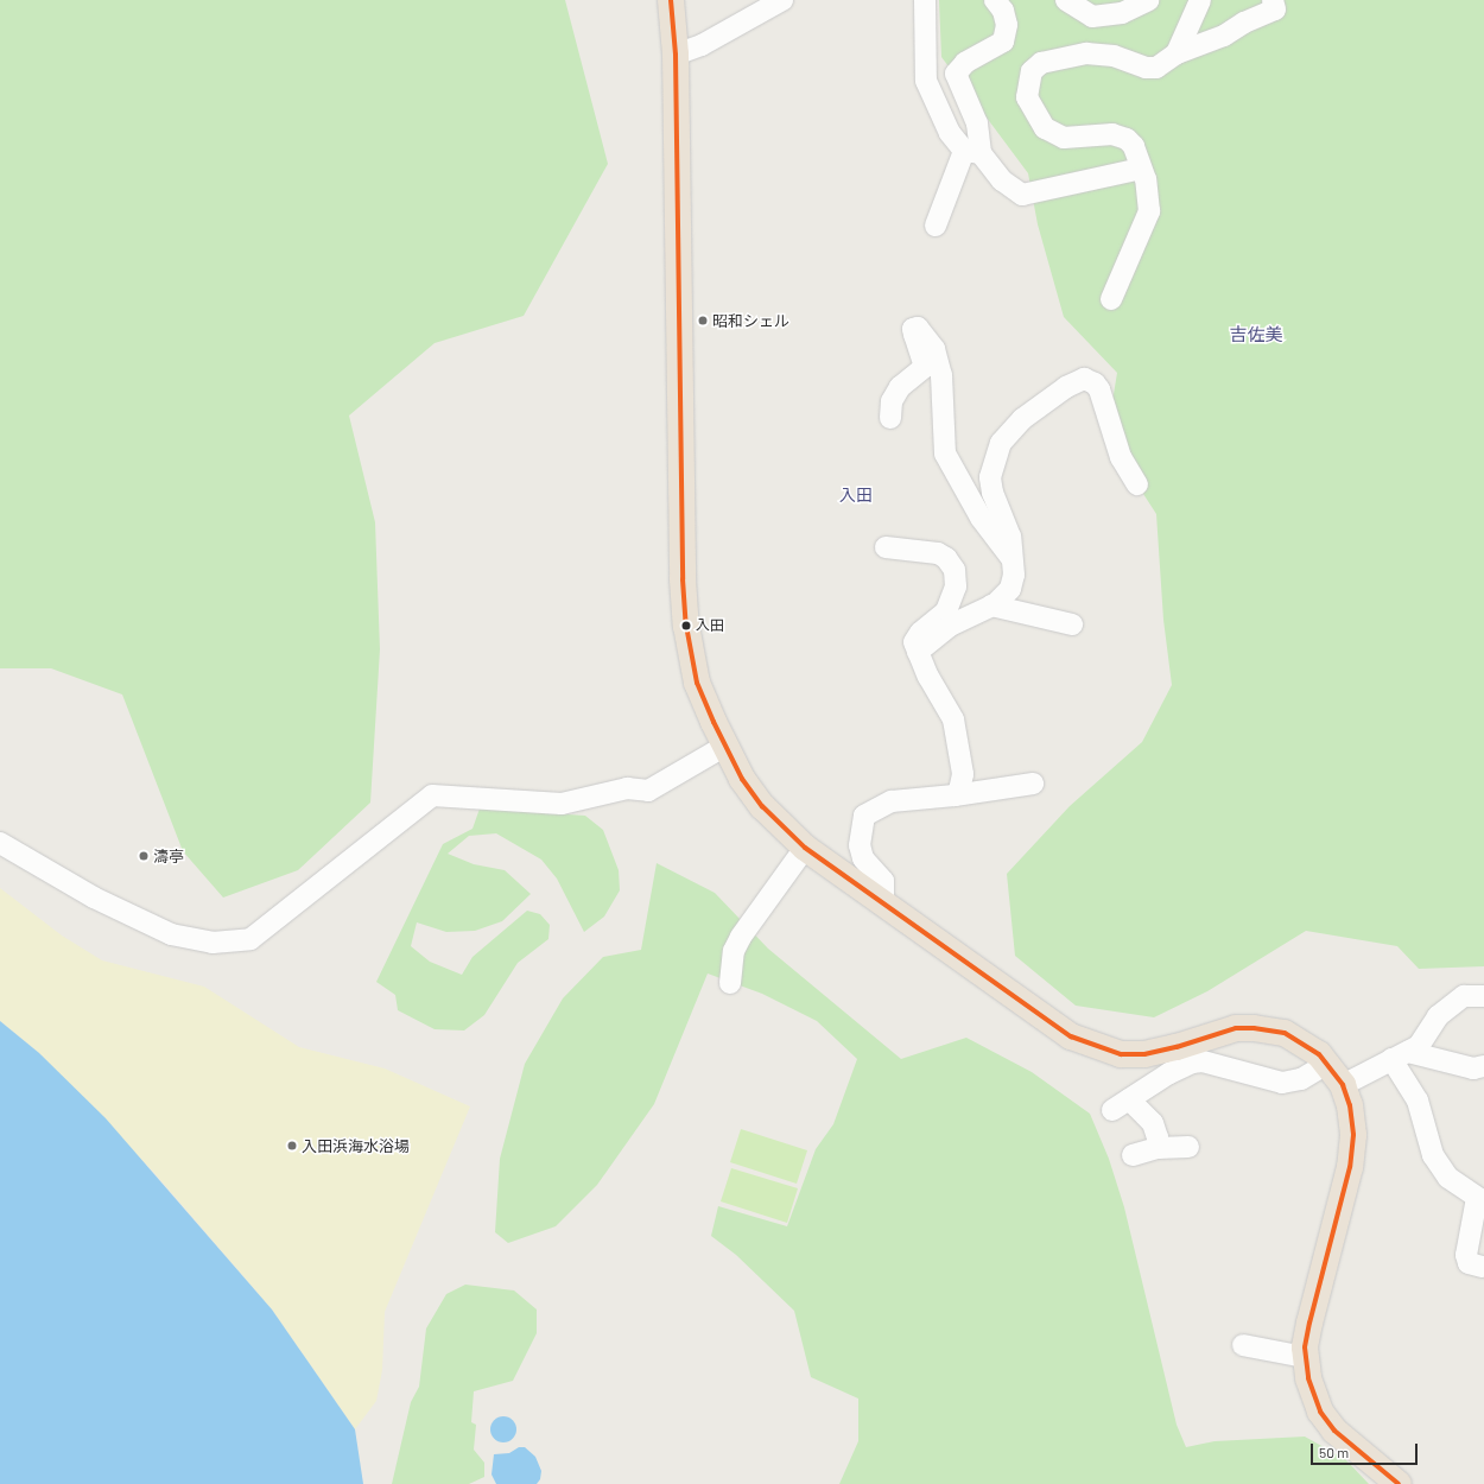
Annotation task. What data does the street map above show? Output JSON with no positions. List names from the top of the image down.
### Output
{
  "districts": ["吉佐美", "入田"],
  "places": [
    "昭和シェル",
    "入田",
    "濤亭",
    "入田浜海水浴場"
  ],
  "scale_bar": "50 m"
}
